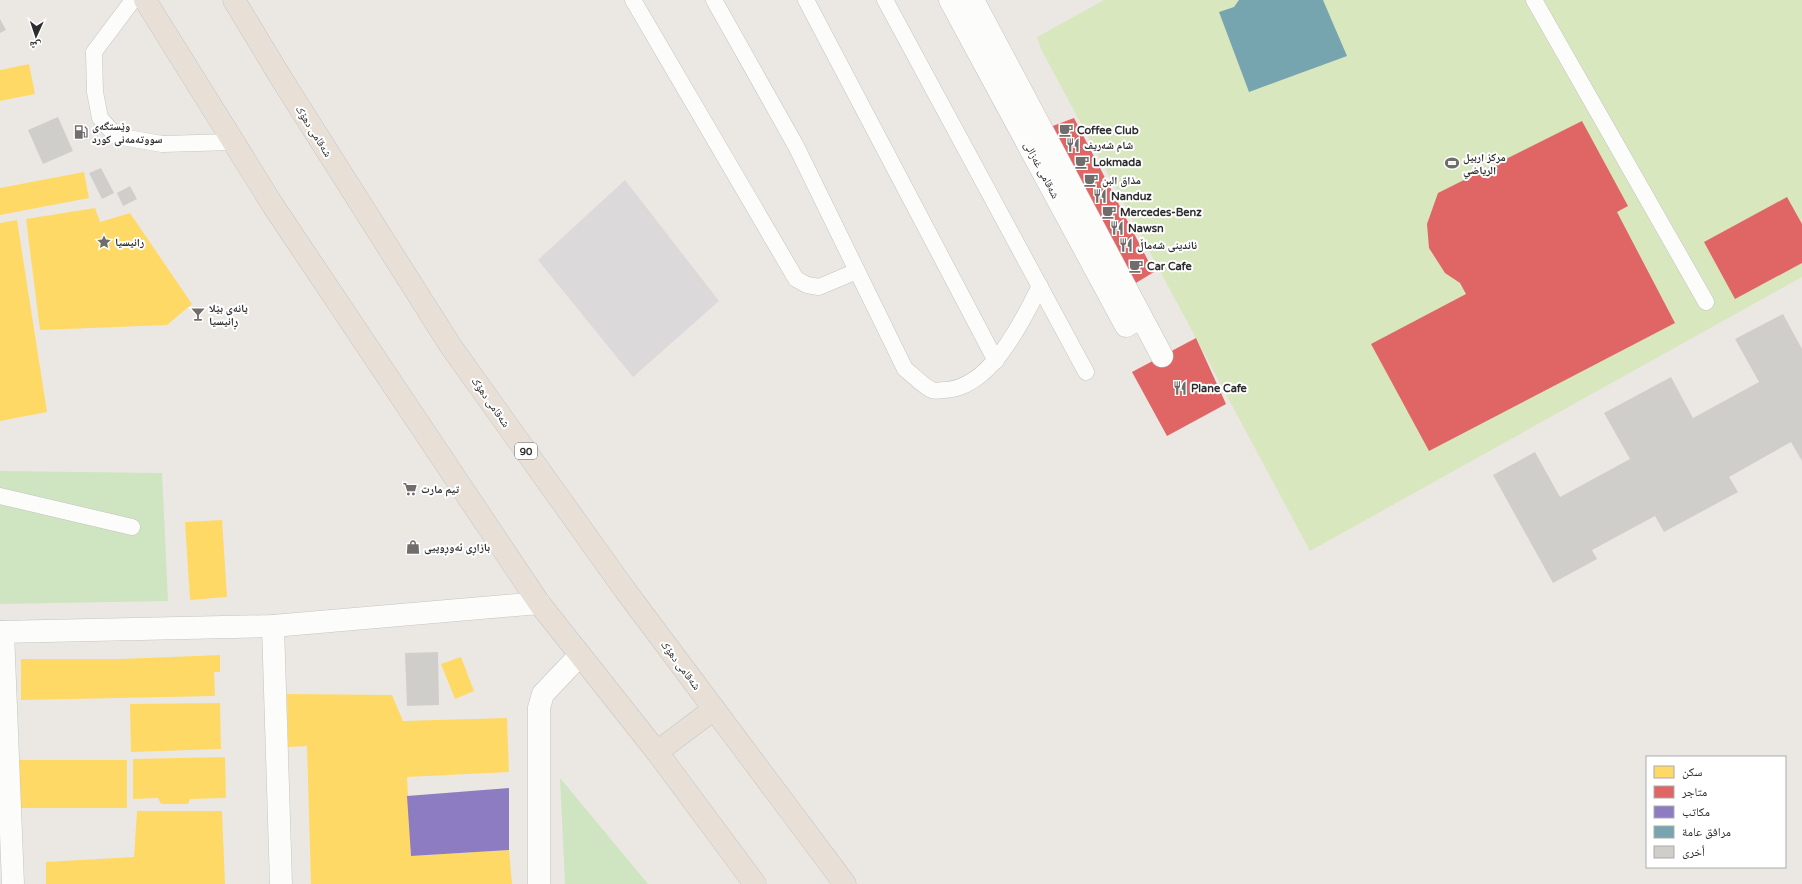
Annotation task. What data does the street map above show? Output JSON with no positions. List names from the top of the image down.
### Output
{
  "streets": {
    "highway": ["شەقامی دهۆک", "90"],
    "street": ["شەقامی غەزالی"]
  },
  "places": {
    "cafe": [
      "Coffee Club",
      "Lokmada",
      "مذاق البن",
      "Mercedes-Benz",
      "Car Cafe"
    ],
    "fuel station": ["وێستگەی سووتەمەنی کورد"],
    "restaurant": [
      "شام شەریف",
      "Nanduz",
      "Nawsn",
      "ناندینی شەماڵ",
      "Plane Cafe"
    ],
    "sports": ["مركز اربيل الرياضي"],
    "place": ["رانيسيا"],
    "bar": ["یانەی بێلا ڕانیسیا"],
    "supermarket": ["تيم مارت"],
    "shop": ["بازاڕی ئەوڕوپیی"]
  },
  "legend": [
    "سكن",
    "متاجر",
    "مكاتب",
    "مرافق عامة",
    "أخرى"
  ],
  "north": "bottom"
}
